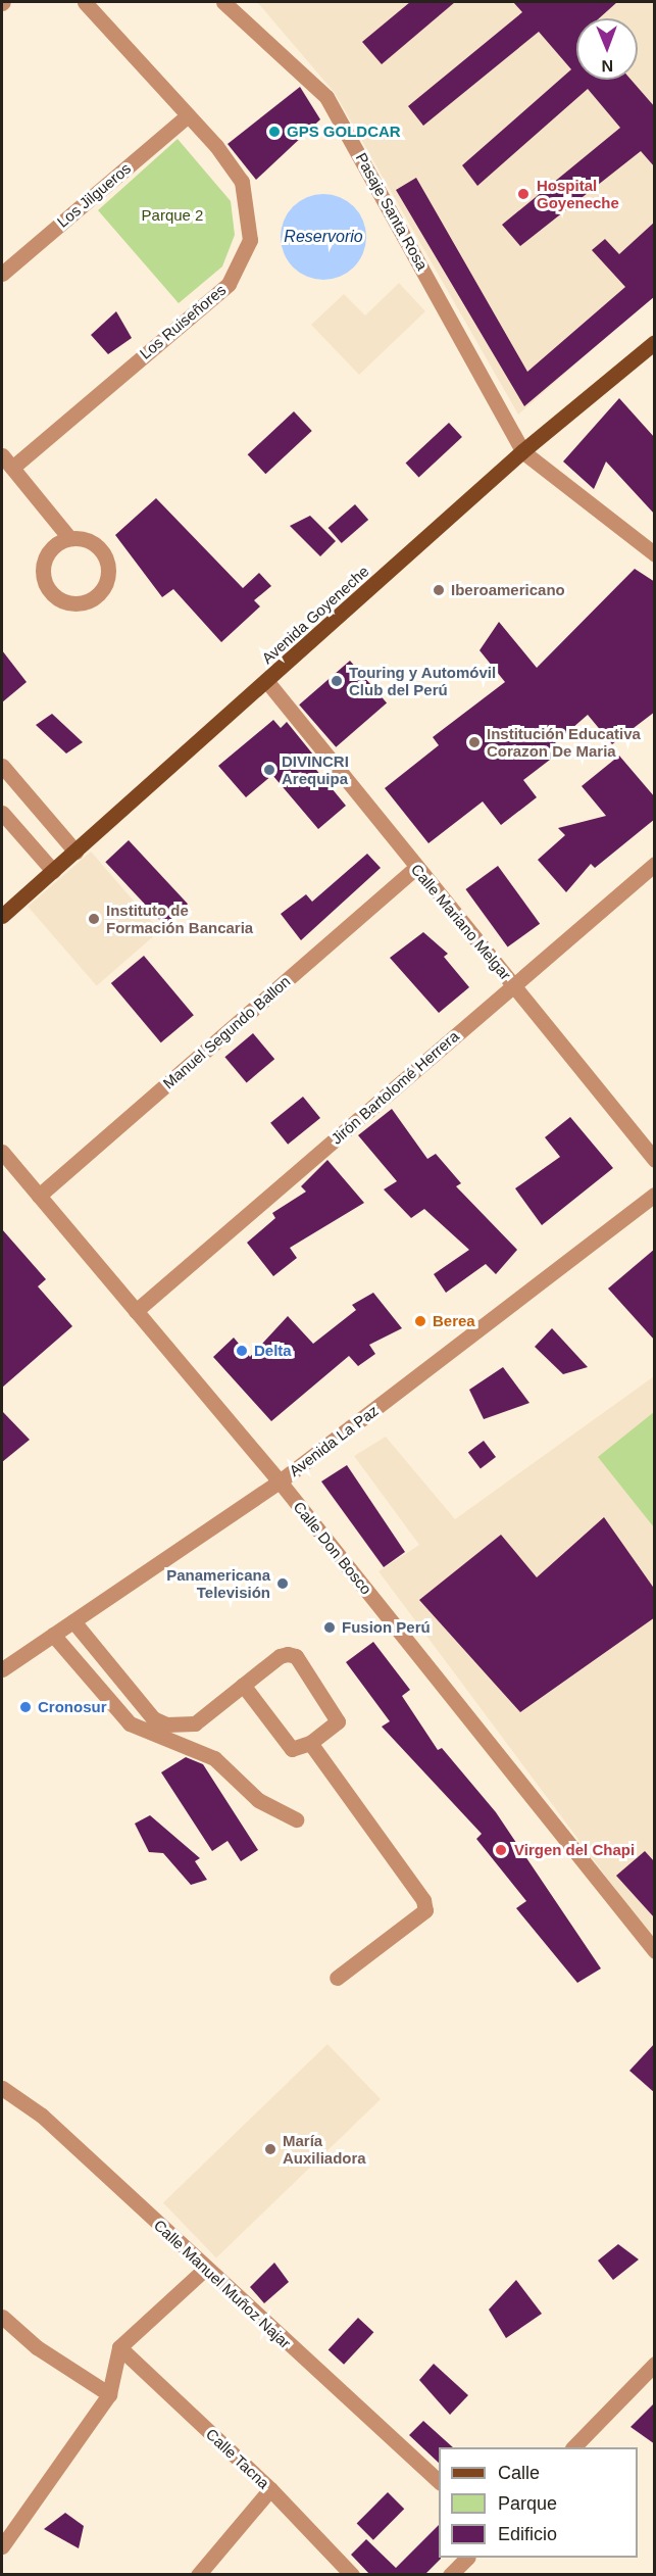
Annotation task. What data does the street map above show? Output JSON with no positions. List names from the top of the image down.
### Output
{
  "streets": {
    "main road": ["Avenida Goyeneche"],
    "street": [
      "Los Jilgueros",
      "Pasaje Santa Rosa",
      "Los Ruiseñores",
      "Calle Mariano Melgar",
      "Manuel Segundo Ballon",
      "Jirón Bartolomé Herrera",
      "Avenida La Paz",
      "Calle Don Bosco",
      "Calle Manuel Muñoz Najar",
      "Calle Tacna"
    ]
  },
  "crossings": [
    ["Los Jilgueros", "Los Ruiseñores"],
    ["Pasaje Santa Rosa", "Avenida Goyeneche"],
    ["Avenida Goyeneche", "Calle Mariano Melgar"],
    ["Calle Mariano Melgar", "Manuel Segundo Ballon"],
    ["Calle Mariano Melgar", "Jirón Bartolomé Herrera"],
    ["Manuel Segundo Ballon", "Calle Don Bosco"],
    ["Jirón Bartolomé Herrera", "Calle Don Bosco"],
    ["Avenida La Paz", "Calle Don Bosco"]
  ],
  "water": ["Reservorio"],
  "parks": ["Parque 2"],
  "places": [
    "GPS GOLDCAR",
    "Hospital Goyeneche",
    "Iberoamericano",
    "Touring y Automóvil Club del Perú",
    "Institución Educativa Corazon De Maria",
    "DIVINCRI Arequipa",
    "Instituto de Formación Bancaria",
    "Berea",
    "Delta",
    "Panamericana Televisión",
    "Fusion Perú",
    "Cronosur",
    "Virgen del Chapi",
    "María Auxiliadora"
  ],
  "legend": ["Calle", "Parque", "Edificio"],
  "north": "bottom"
}
